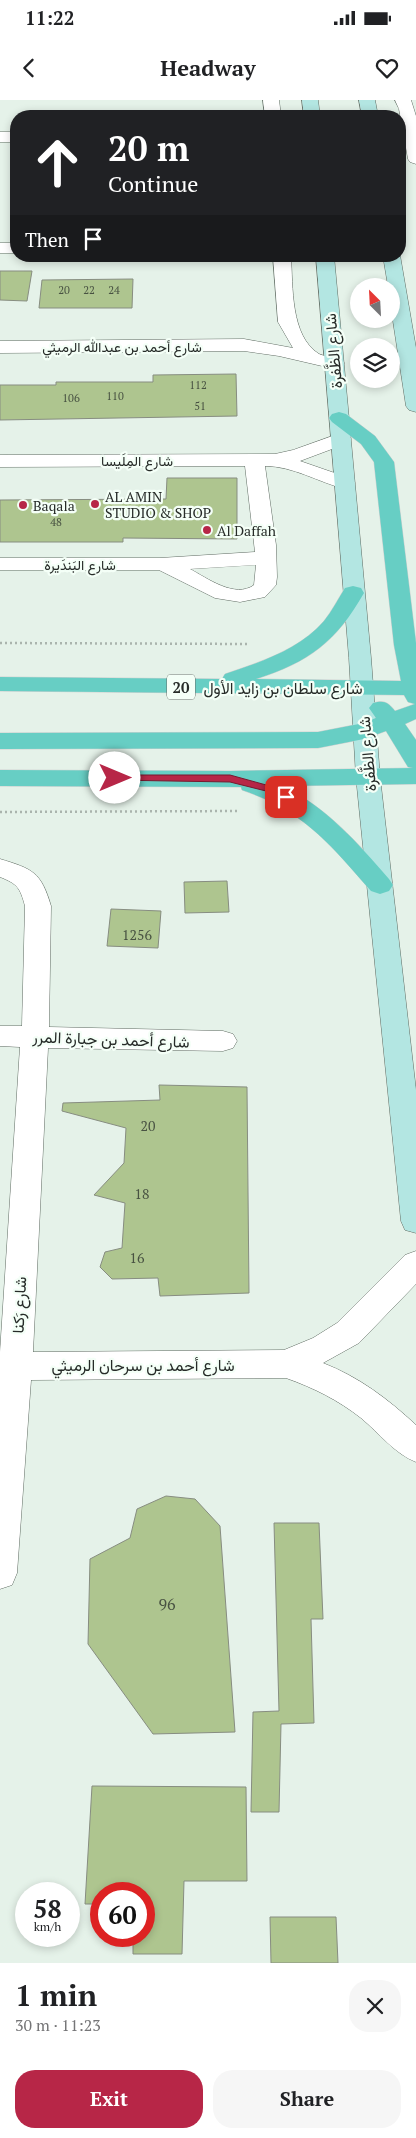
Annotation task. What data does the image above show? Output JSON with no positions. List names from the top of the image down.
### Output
{
  "streets": {
    "main road": ["شارع الظَّفرة", "20", "شارع سلطان بن زايد الأول"],
    "street": [
      "شارع أحمد بن عبدالله الرميثي",
      "شارع المِلَيسا",
      "شارع البَندَيرة",
      "شارع أحمد بن جبارة المرر",
      "شارع رَكنا",
      "شارع أحمد بن سرحان الرميثي"
    ]
  },
  "crossings": [
    ["شارع أحمد بن عبدالله الرميثي", "شارع الظَّفرة"],
    ["شارع الظَّفرة", "شارع المِلَيسا"],
    ["شارع الظَّفرة", "شارع سلطان بن زايد الأول"],
    ["شارع المِلَيسا", "شارع البَندَيرة"],
    ["شارع أحمد بن جبارة المرر", "شارع رَكنا"],
    ["شارع رَكنا", "شارع أحمد بن سرحان الرميثي"]
  ],
  "places": ["AL AMIN STUDIO & SHOP", "Baqala", "Al Daffah"],
  "house_numbers": [
    "20",
    "22",
    "24",
    "112",
    "110",
    "106",
    "51",
    "48",
    "1256",
    "20",
    "18",
    "16",
    "96"
  ],
  "north": "top left",
  "page": {
    "status": "11:22",
    "header": "Headway",
    "turn": ["20 m", "Continue"],
    "then": "Then",
    "speed": "58 km/h",
    "limit": "60",
    "heading": ["1 min", "30 m · 11:23"],
    "buttons": ["Exit", "Share"]
  }
}
